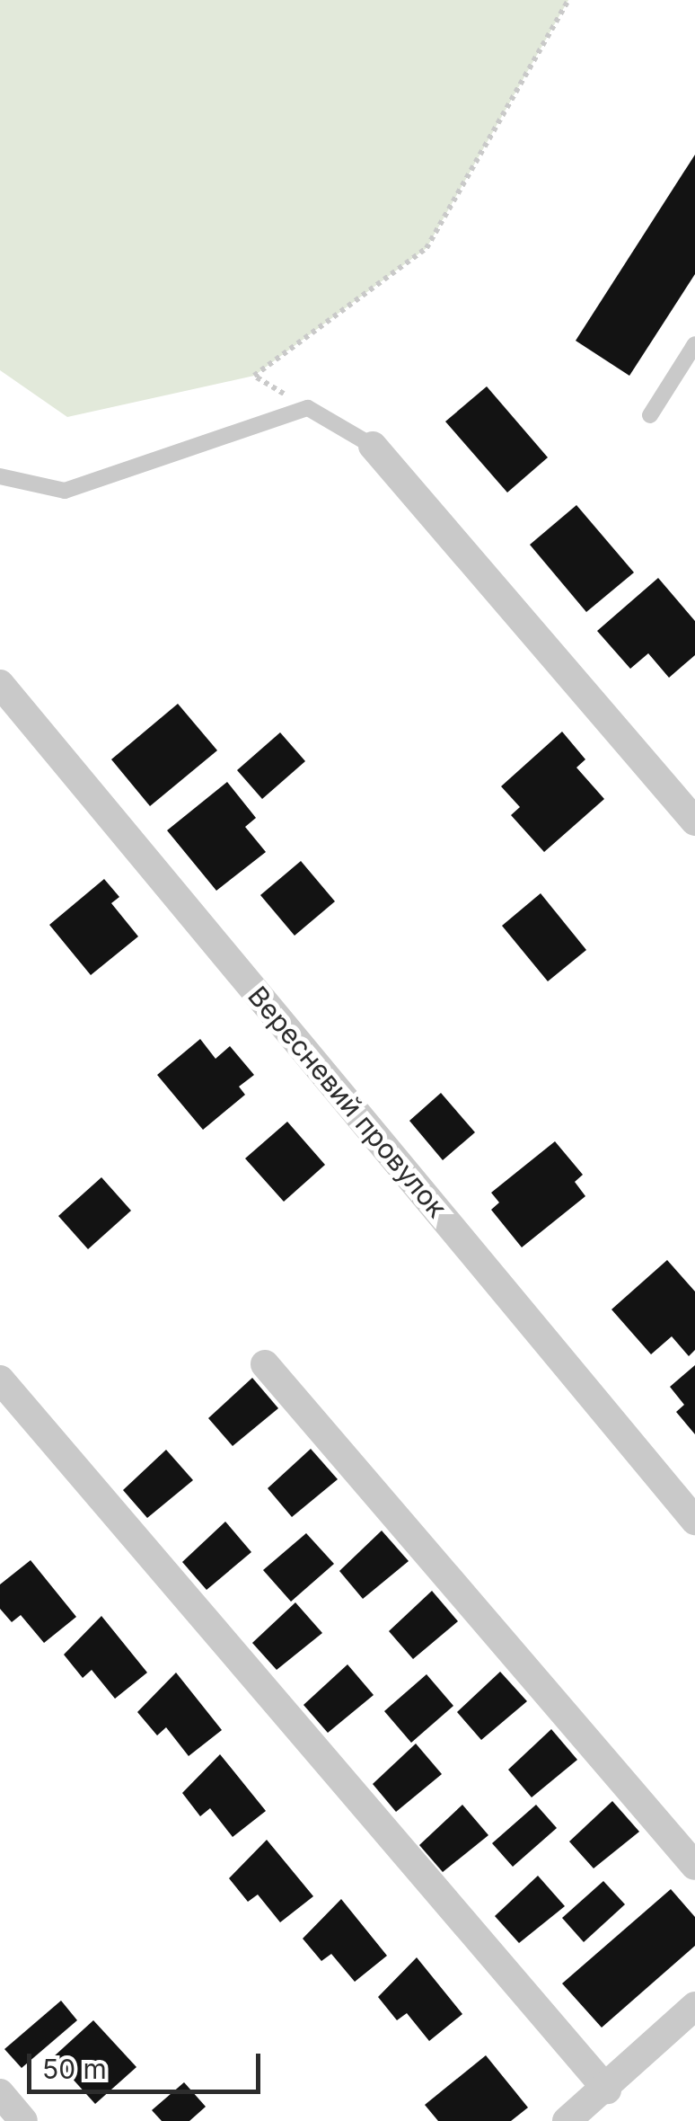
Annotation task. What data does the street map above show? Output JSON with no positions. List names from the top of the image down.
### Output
{
  "streets": {
    "street": ["Вересневий провулок"]
  },
  "scale_bar": "50 m"
}
